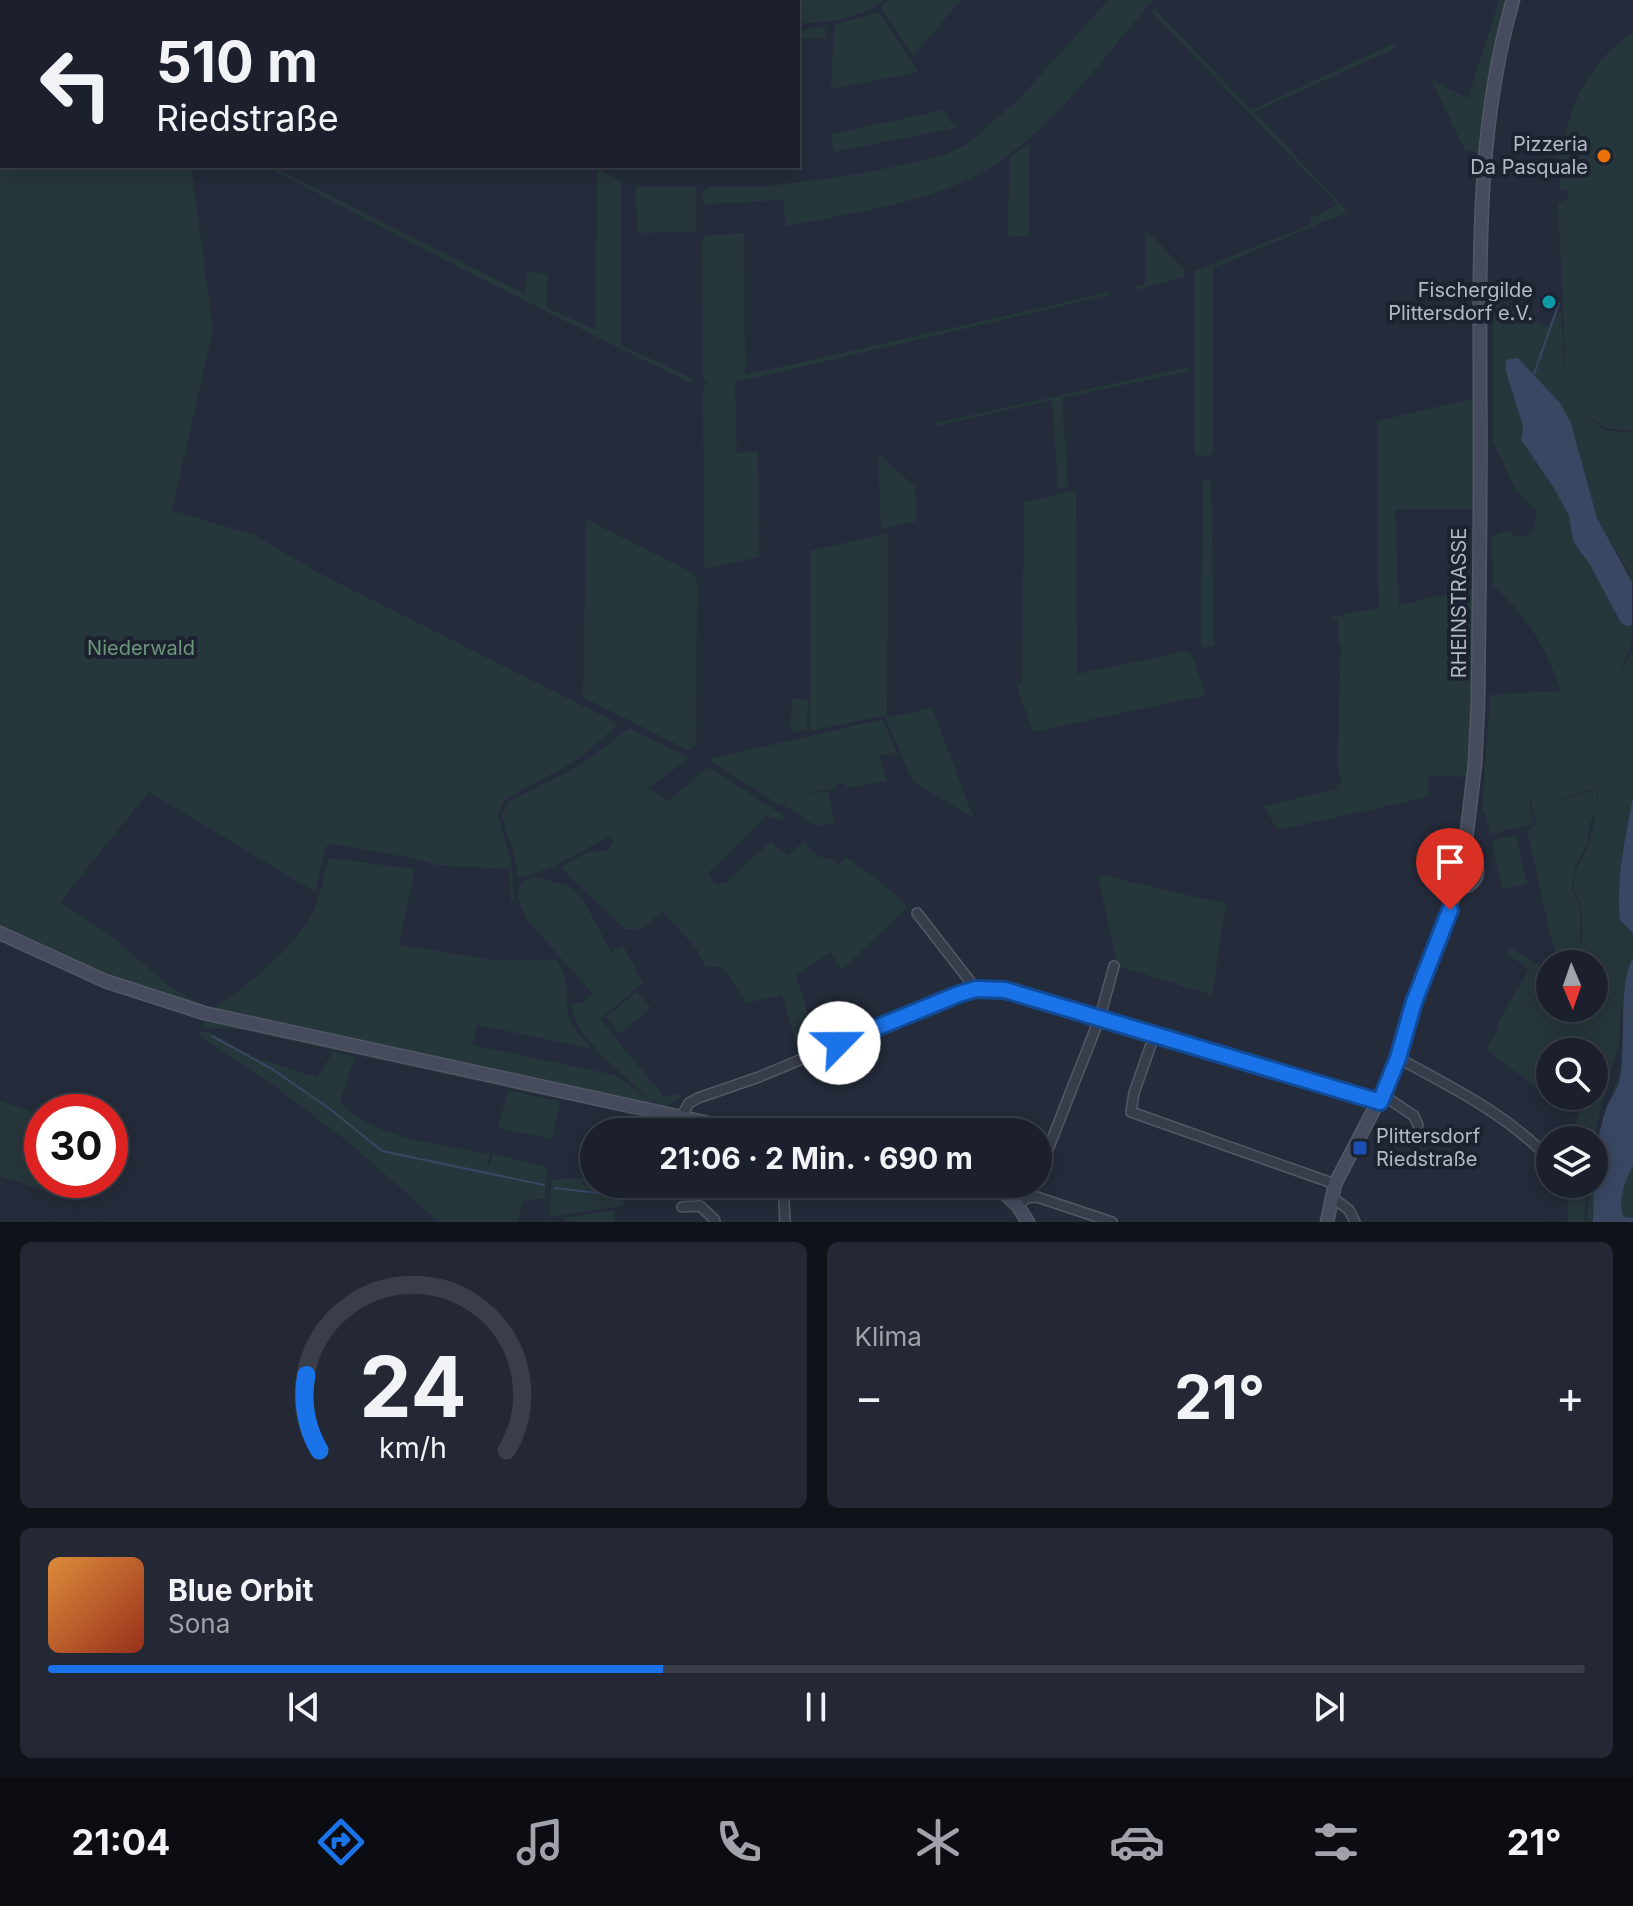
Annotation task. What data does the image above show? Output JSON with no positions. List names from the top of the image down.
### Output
{
  "streets": {
    "main road": ["RHEINSTRASSE"]
  },
  "parks": ["Niederwald"],
  "places": {
    "other": ["Pizzeria Da Pasquale", "Fischergilde Plittersdorf e.V."],
    "transit": ["Plittersdorf Riedstraße"]
  },
  "north": "bottom",
  "page": {
    "turn": ["510 m", "Riedstraße"],
    "limit": "30",
    "trip": "21:06 · 2 Min. · 690 m",
    "tile": "Klima",
    "heat": ["−", "21°", "+"],
    "song": ["Blue Orbit", "Sona"],
    "tabs": ["21:04", "21°"],
    "gauge": ["24", "km/h"]
  }
}
